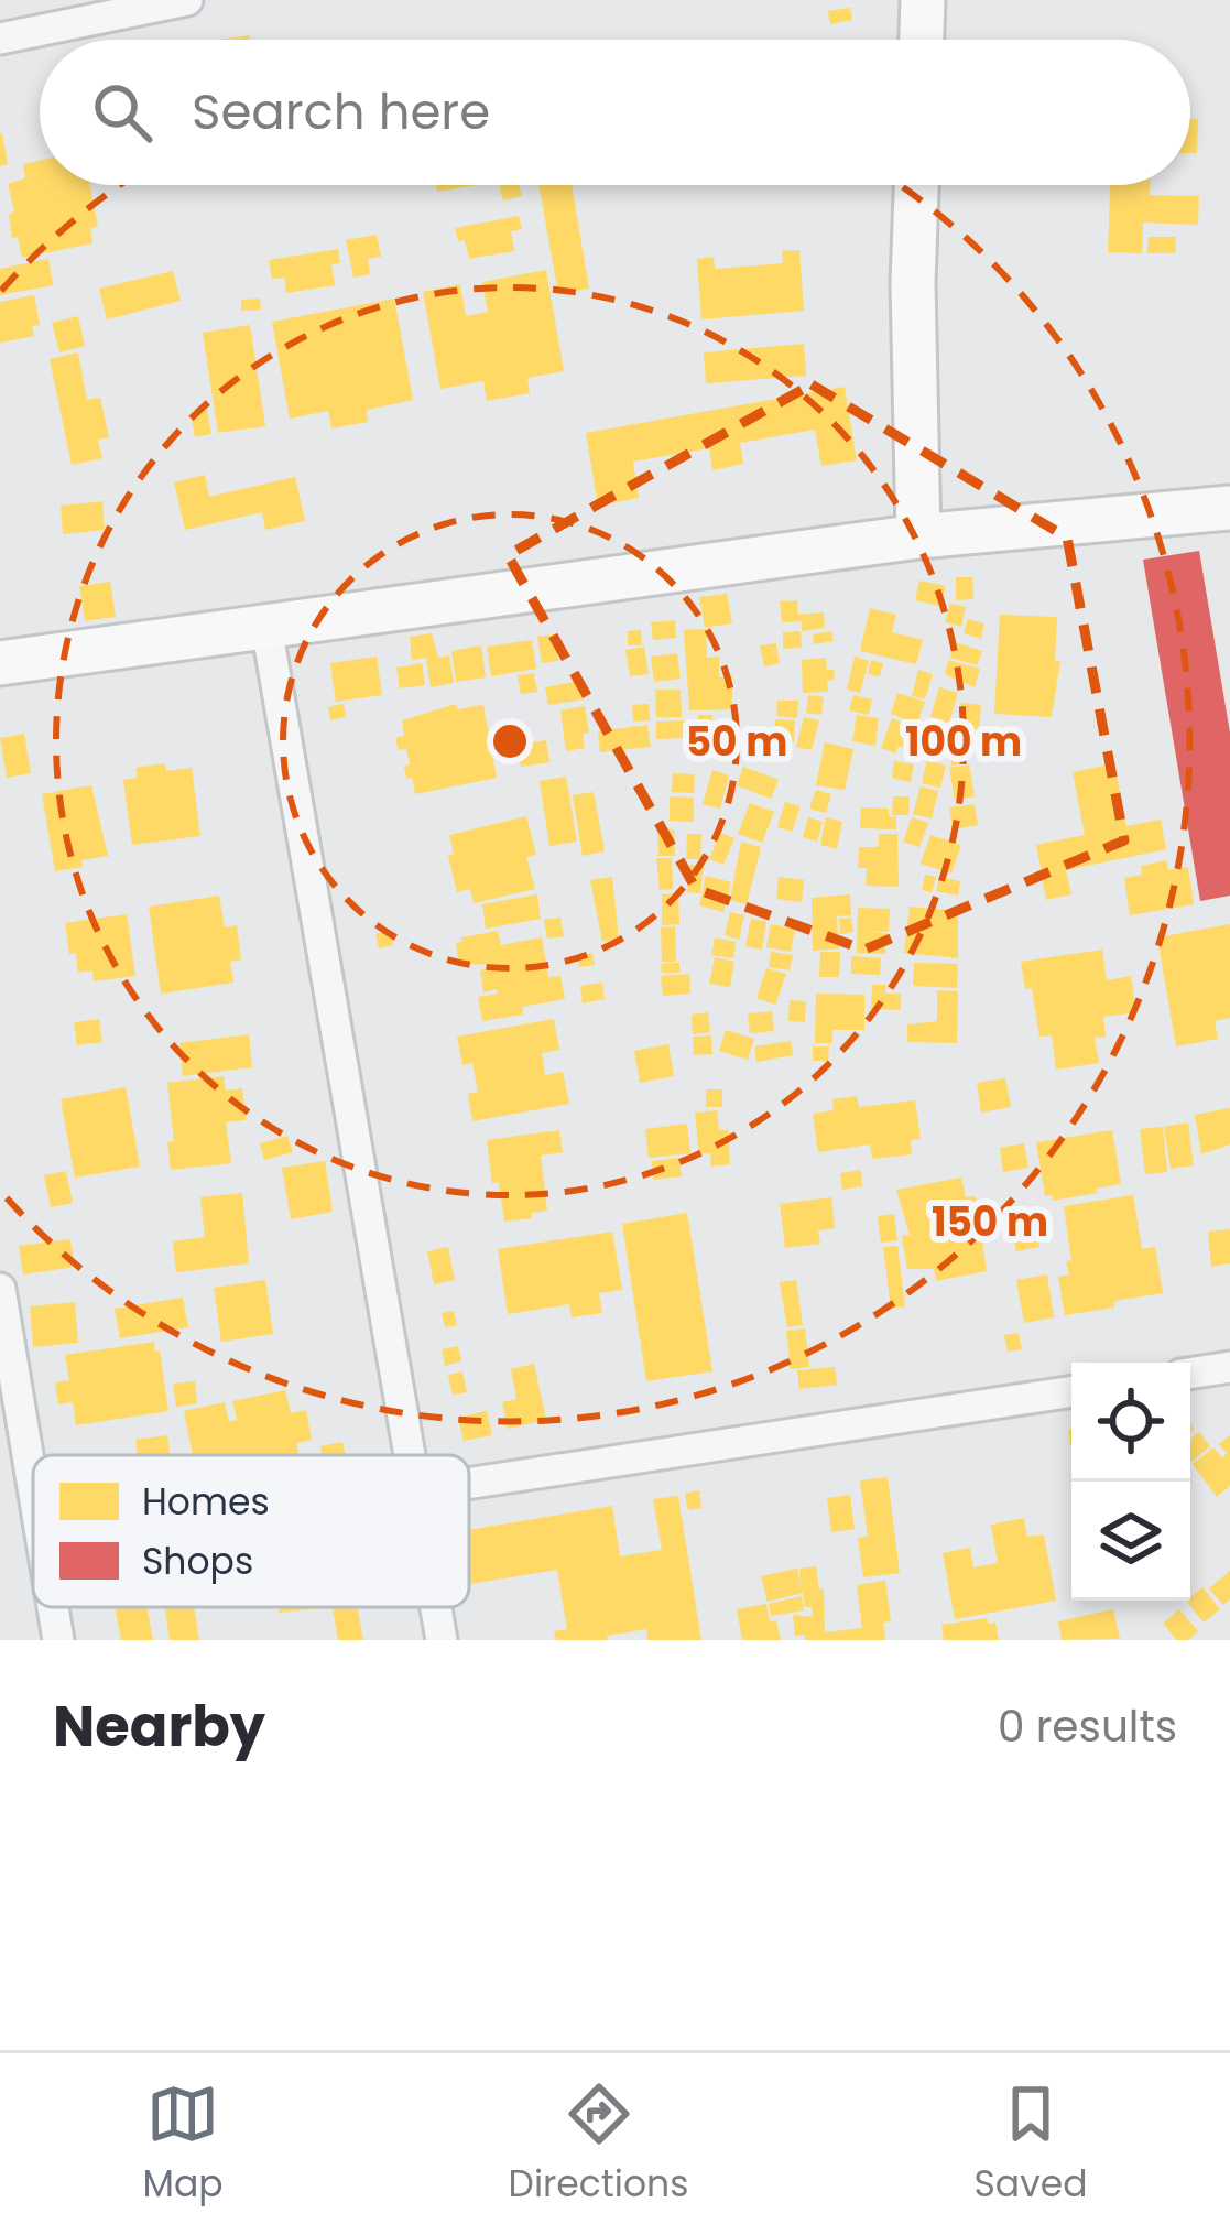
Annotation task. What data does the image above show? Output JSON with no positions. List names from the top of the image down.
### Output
{
  "legend": ["Homes", "Shops"],
  "page": {
    "search": "Search here",
    "heading": ["Nearby", "0 results"],
    "nav": ["Map", "Directions", "Saved"]
  },
  "rings": ["50 m", "100 m", "150 m"]
}
